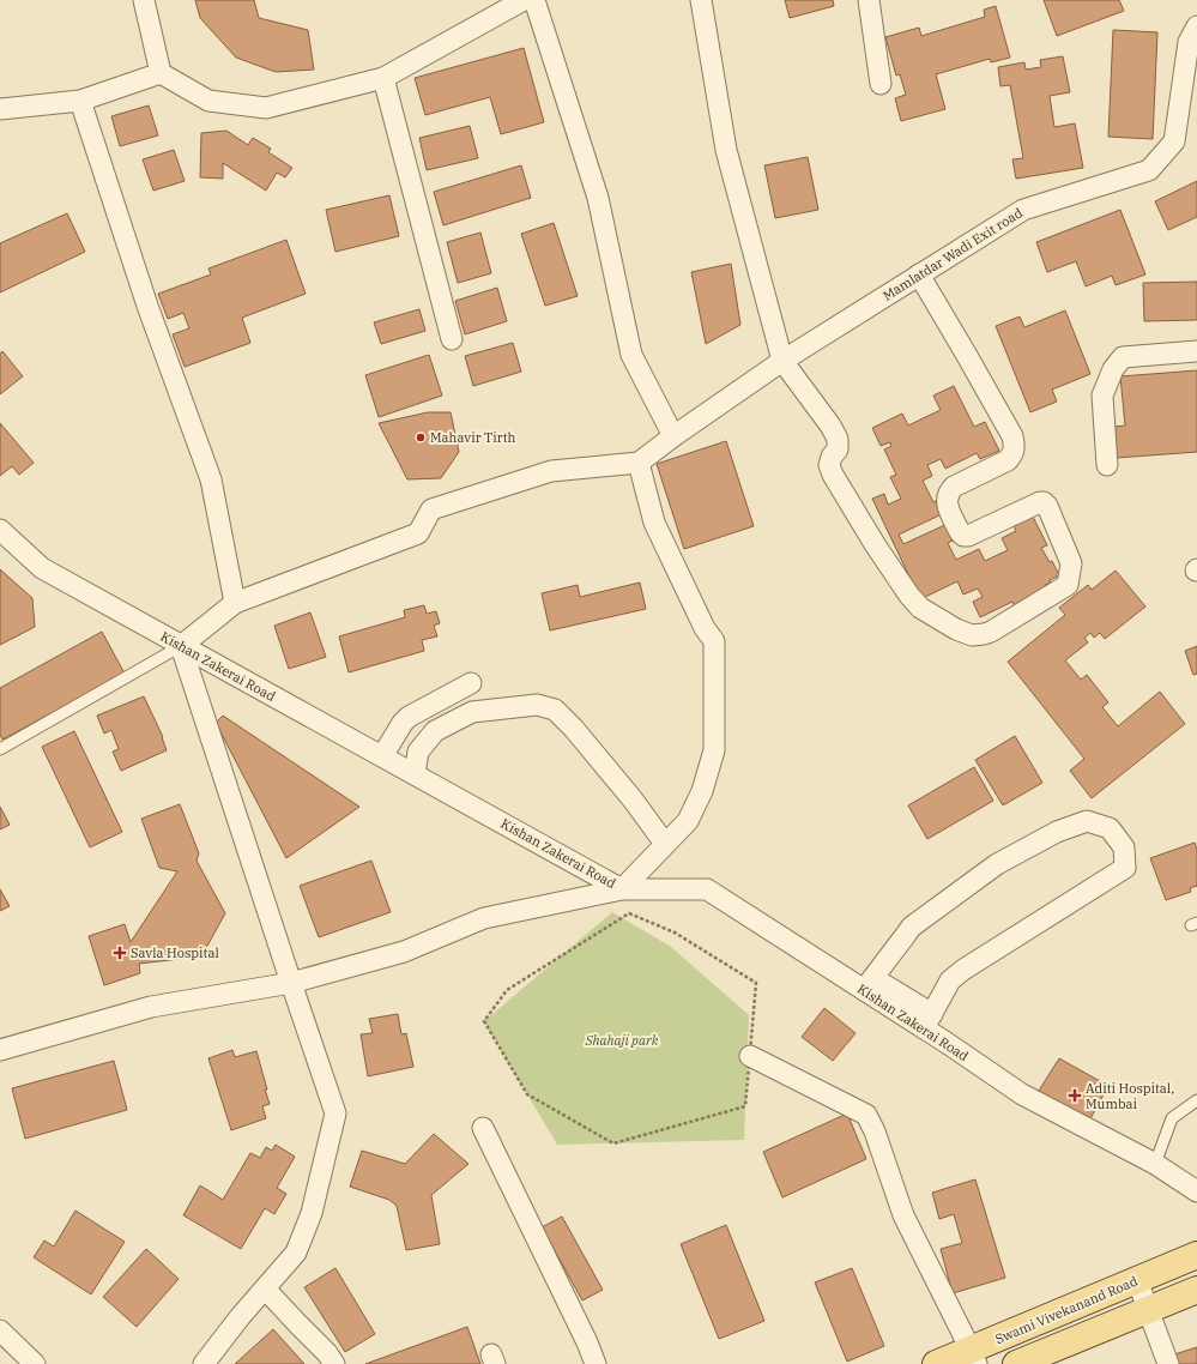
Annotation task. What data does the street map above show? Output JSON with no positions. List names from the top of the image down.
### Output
{
  "streets": {
    "main road": ["Swami Vivekanand Road"],
    "street": ["Mamlatdar Wadi Exit road", "Kishan Zakerai Road"]
  },
  "parks": ["Shahaji park"],
  "places": {
    "other": ["Mahavir Tirth"],
    "health": ["Savla Hospital", "Aditi Hospital, Mumbai"]
  }
}
